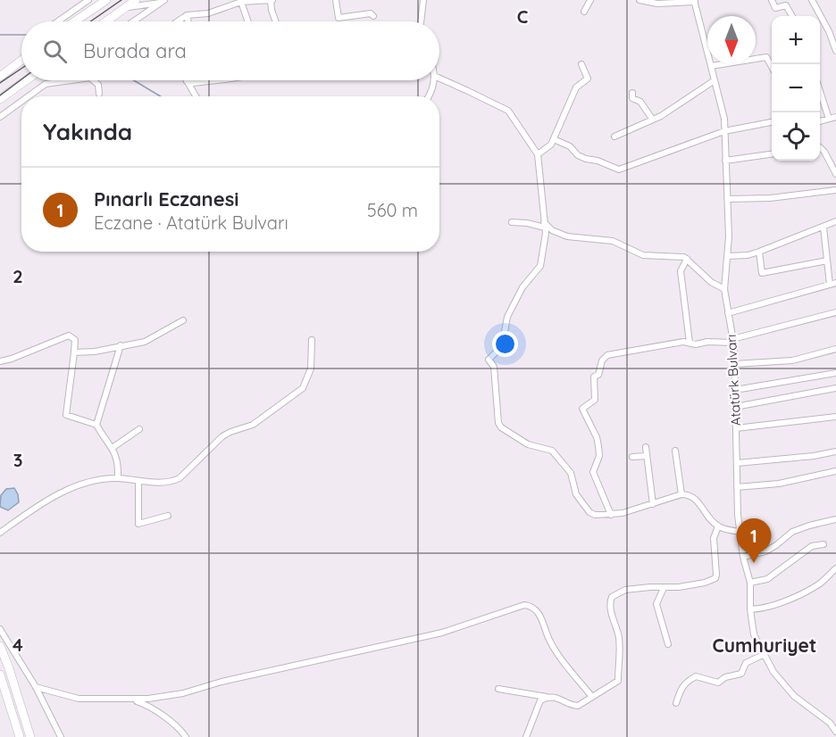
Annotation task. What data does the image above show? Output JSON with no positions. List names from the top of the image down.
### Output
{
  "streets": {
    "street": ["Atatürk Bulvarı"]
  },
  "districts": ["Cumhuriyet"],
  "north": "bottom",
  "page": {
    "map_buttons": ["+", "−"],
    "search": "Burada ara",
    "heading": "Yakında",
    "list": [
      {
        "mark": "1",
        "name": "Pınarlı Eczanesi",
        "note": "Eczane · Atatürk Bulvarı",
        "value": "560 m"
      }
    ],
    "pins": "1"
  },
  "grid": {
    "columns": ["C"],
    "rows": ["2", "3", "4"]
  }
}
